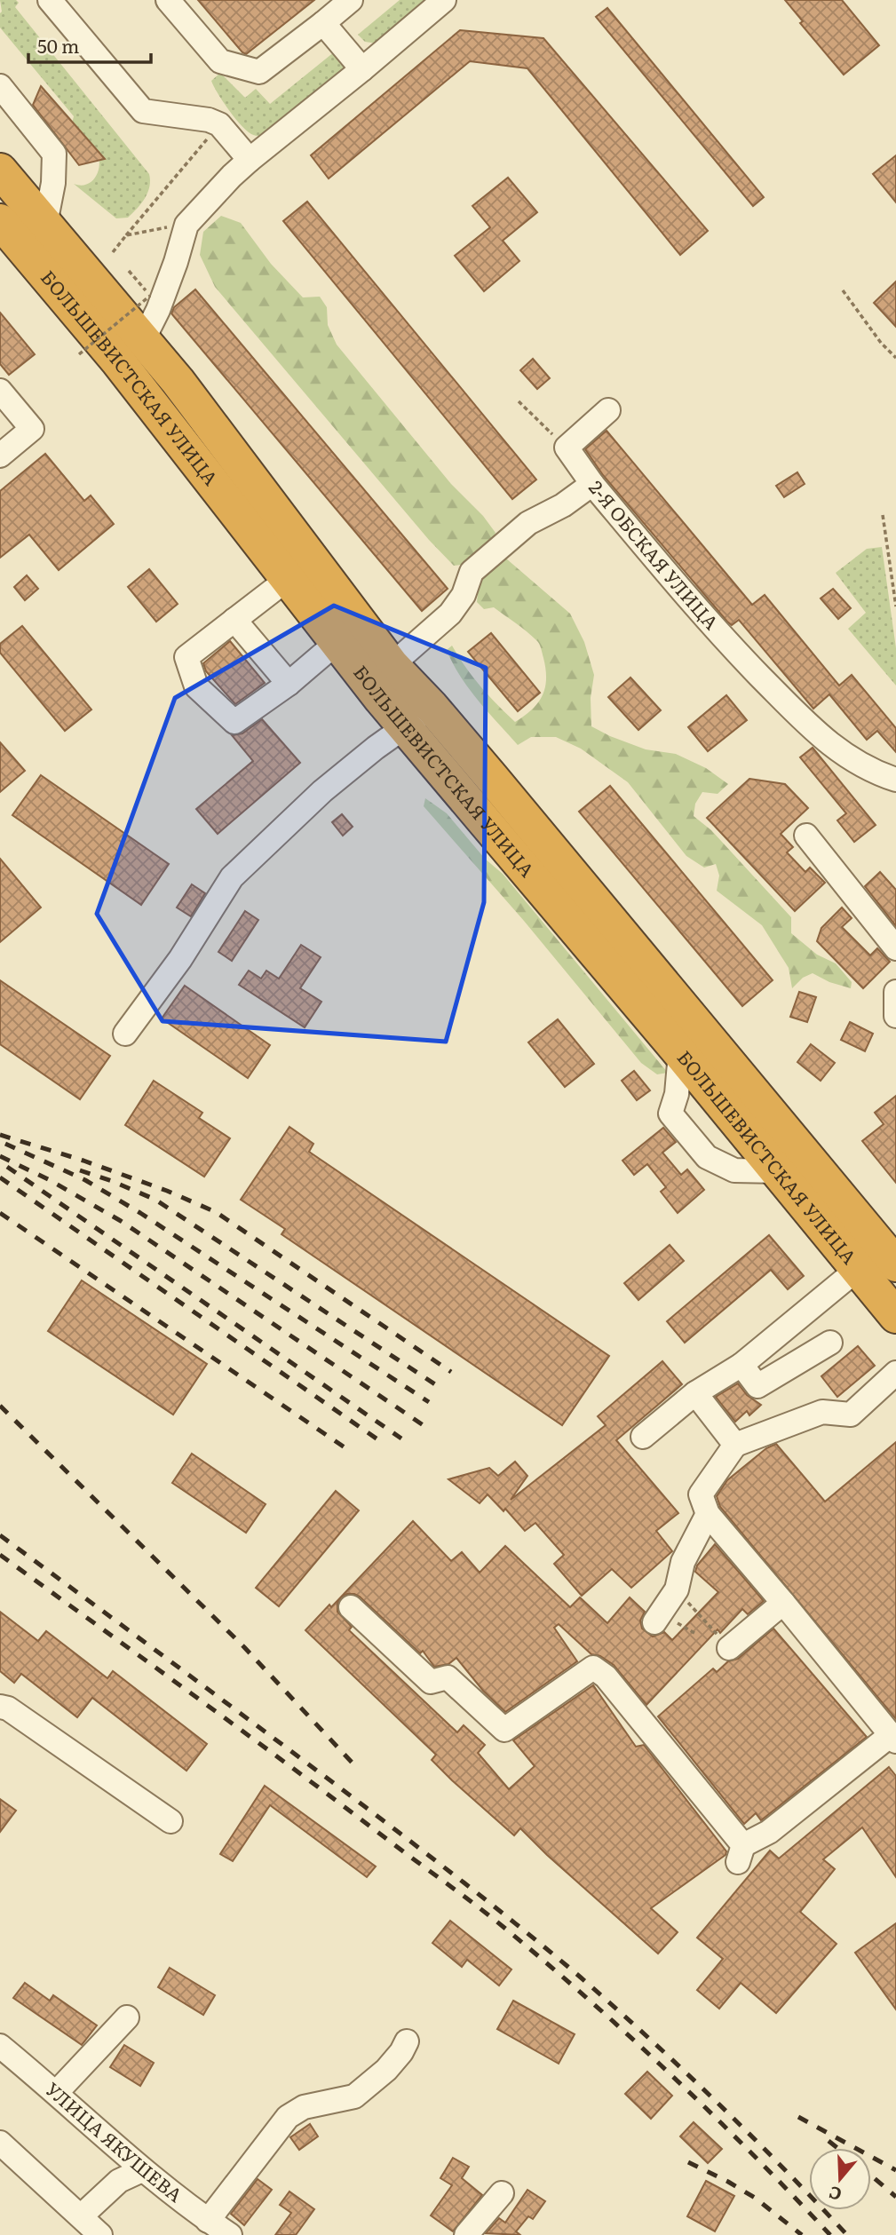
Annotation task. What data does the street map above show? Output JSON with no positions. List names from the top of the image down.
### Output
{
  "streets": {
    "highway": ["БОЛЬШЕВИСТСКАЯ УЛИЦА"],
    "street": ["2-Я ОБСКАЯ УЛИЦА", "УЛИЦА ЯКУШЕВА"]
  },
  "crossings": [
    ["БОЛЬШЕВИСТСКАЯ УЛИЦА", "2-Я ОБСКАЯ УЛИЦА"]
  ],
  "scale_bar": "50 m",
  "north": "bottom"
}
